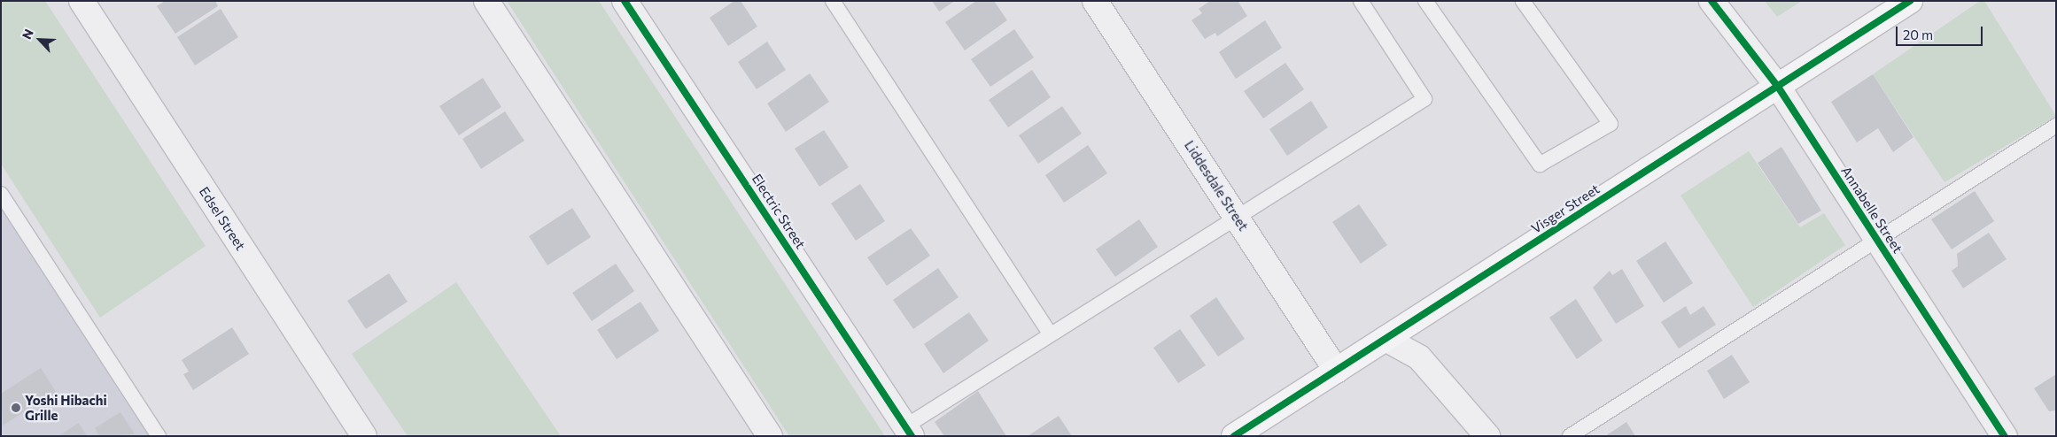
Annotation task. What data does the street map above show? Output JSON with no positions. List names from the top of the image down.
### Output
{
  "streets": {
    "street": [
      "Liddesdale Street",
      "Visger Street",
      "Annabelle Street",
      "Electric Street",
      "Edsel Street"
    ]
  },
  "crossings": [
    ["Liddesdale Street", "Visger Street"],
    ["Visger Street", "Annabelle Street"]
  ],
  "places": ["Yoshi Hibachi Grille"],
  "scale_bar": "20 m",
  "north": "top left"
}
